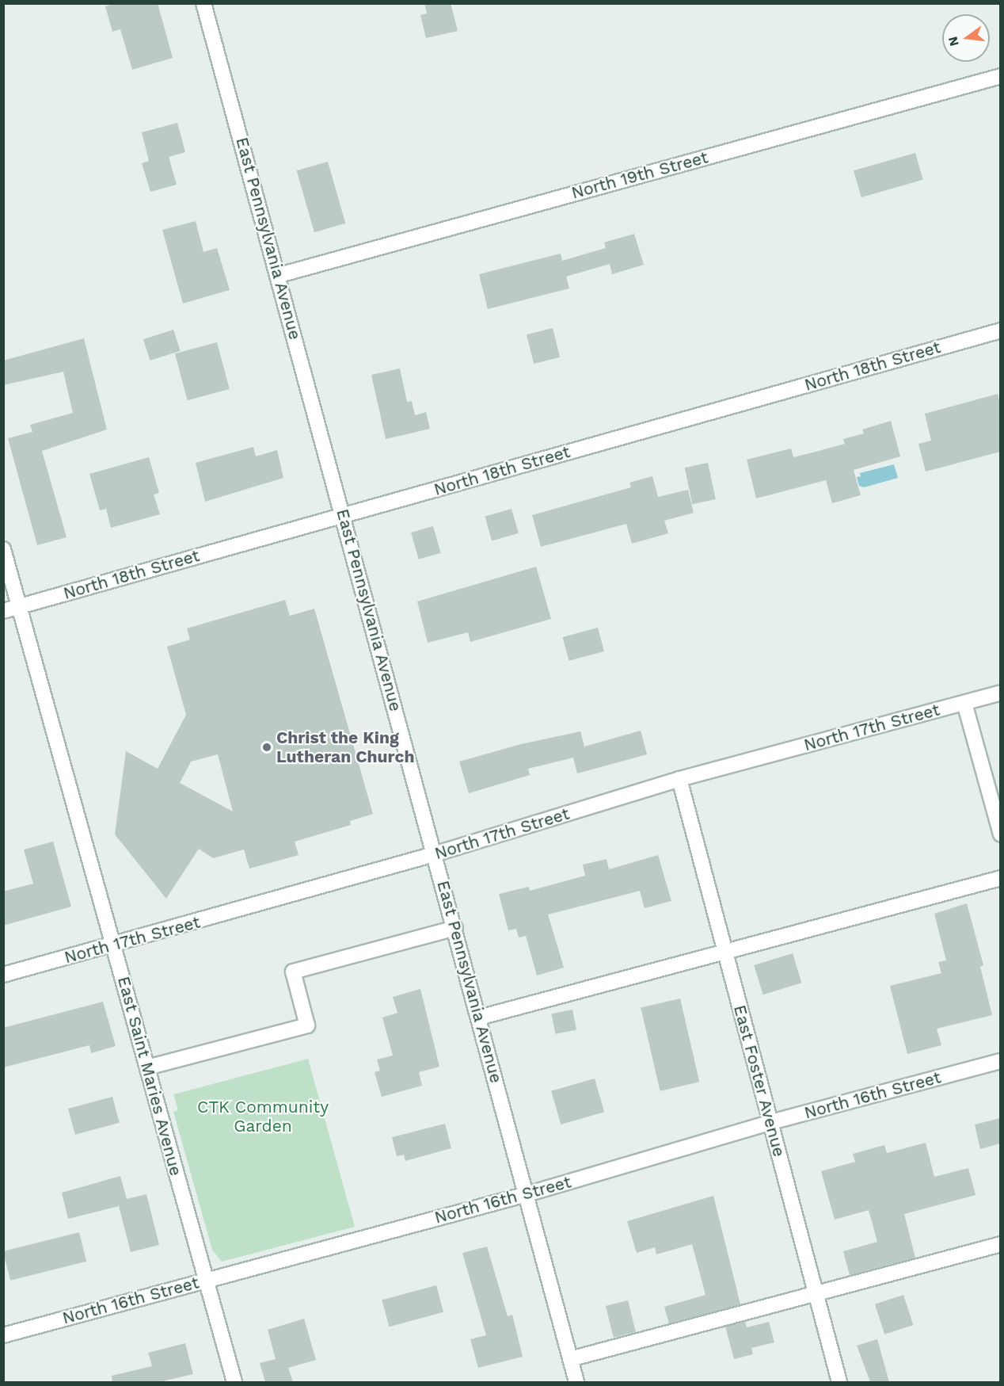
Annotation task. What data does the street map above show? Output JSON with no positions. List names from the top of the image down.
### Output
{
  "streets": {
    "street": [
      "North 19th Street",
      "East Pennsylvania Avenue",
      "North 18th Street",
      "North 17th Street",
      "East Saint Maries Avenue",
      "East Foster Avenue",
      "North 16th Street"
    ]
  },
  "crossings": [
    ["North 19th Street", "East Pennsylvania Avenue"],
    ["East Pennsylvania Avenue", "North 18th Street"],
    ["East Pennsylvania Avenue", "North 17th Street"],
    ["East Pennsylvania Avenue", "North 16th Street"],
    ["North 18th Street", "East Saint Maries Avenue"],
    ["North 17th Street", "East Saint Maries Avenue"],
    ["North 17th Street", "East Foster Avenue"],
    ["East Saint Maries Avenue", "North 16th Street"],
    ["East Foster Avenue", "North 16th Street"]
  ],
  "parks": ["CTK Community Garden"],
  "places": ["Christ the King Lutheran Church"],
  "north": "left"
}
